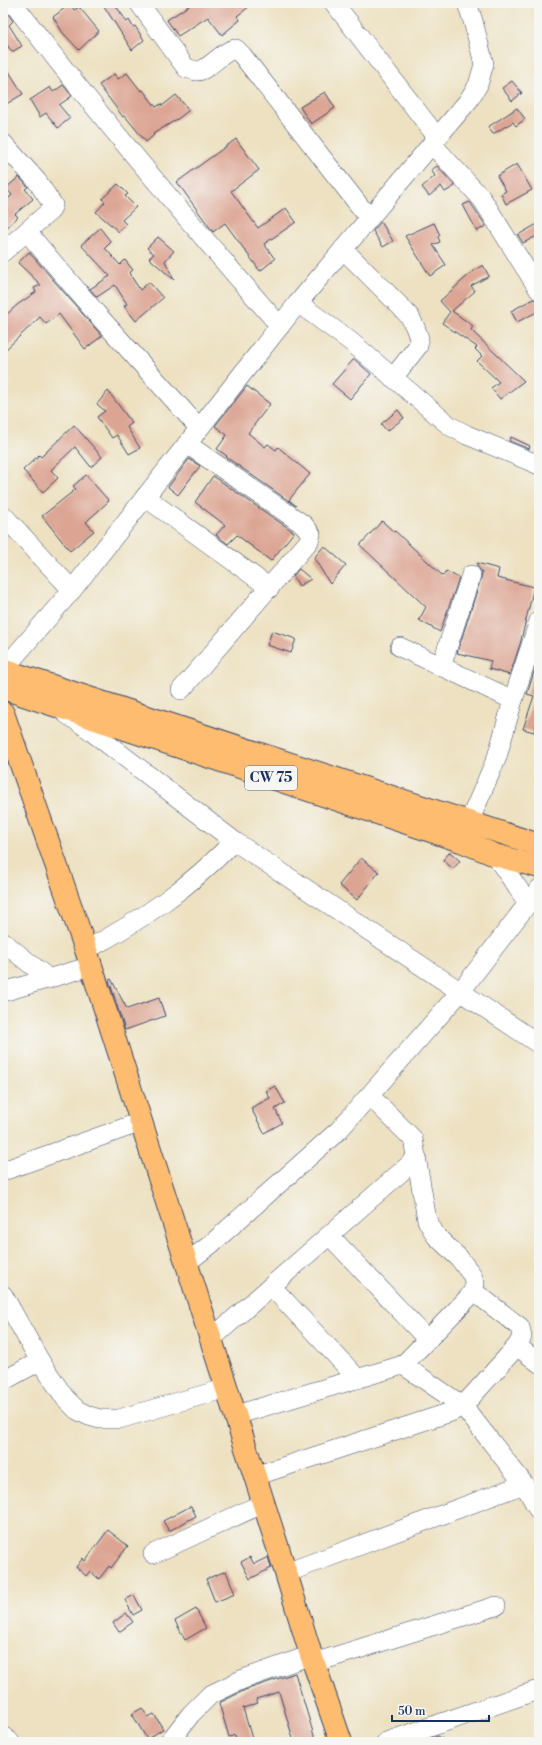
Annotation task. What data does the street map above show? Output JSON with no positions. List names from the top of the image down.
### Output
{
  "streets": {
    "main road": ["CW 75"]
  },
  "scale_bar": "50 m"
}
